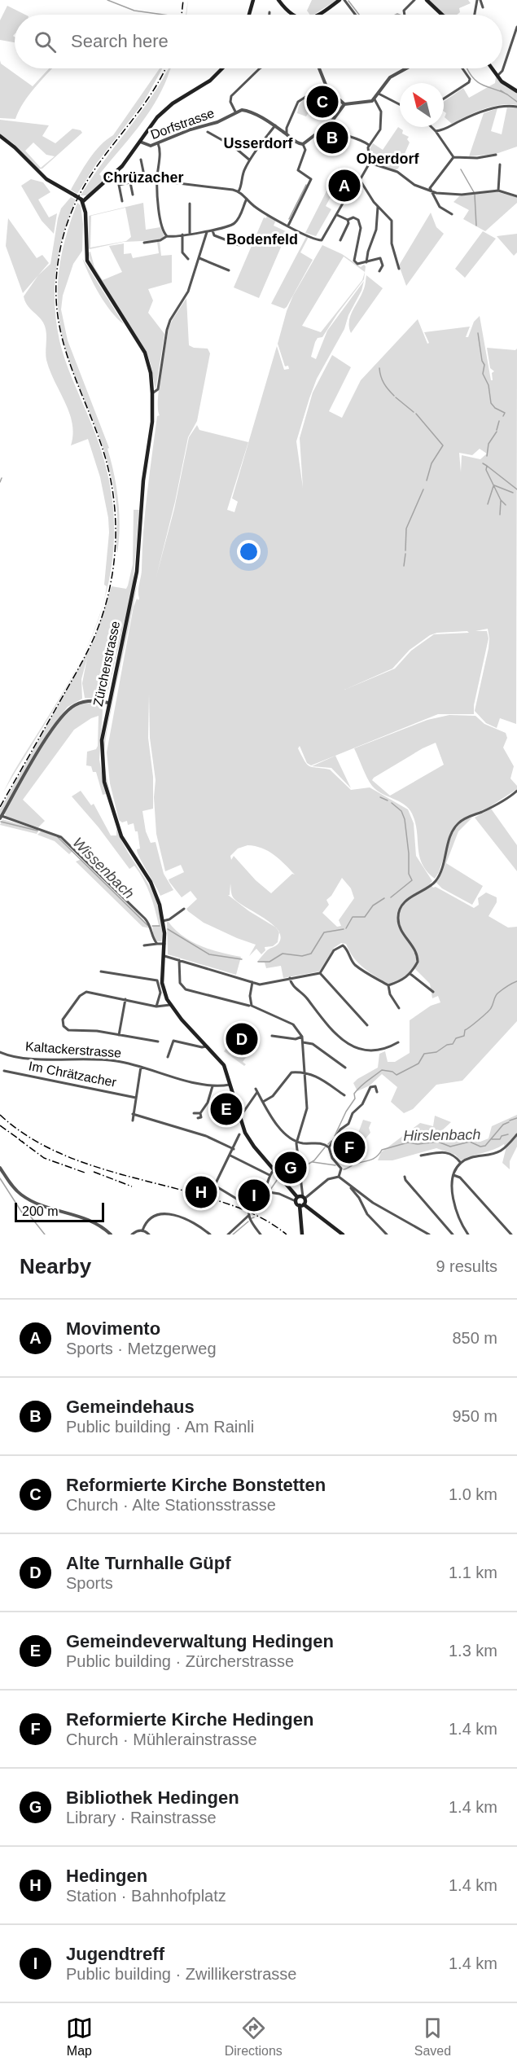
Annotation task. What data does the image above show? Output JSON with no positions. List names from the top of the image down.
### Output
{
  "streets": {
    "main road": ["Zürcherstrasse"],
    "street": ["Dorfstrasse", "Kaltackerstrasse", "Im Chrätzacher"]
  },
  "crossings": [
    ["Zürcherstrasse", "Kaltackerstrasse"]
  ],
  "districts": [
    "Usserdorf",
    "Oberdorf",
    "Chrüzacher",
    "Bodenfeld"
  ],
  "water": ["Wissenbach", "Hirslenbach"],
  "scale_bar": "200 m",
  "north": "top left",
  "page": {
    "search": "Search here",
    "pins": [
      "C",
      "B",
      "A",
      "D",
      "E",
      "F",
      "G",
      "H",
      "I"
    ],
    "scale": "200 m",
    "heading": ["Nearby", "9 results"],
    "list": [
      {
        "mark": "A",
        "name": "Movimento",
        "note": "Sports · Metzgerweg",
        "value": "850 m"
      },
      {
        "mark": "B",
        "name": "Gemeindehaus",
        "note": "Public building · Am Rainli",
        "value": "950 m"
      },
      {
        "mark": "C",
        "name": "Reformierte Kirche Bonstetten",
        "note": "Church · Alte Stationsstrasse",
        "value": "1.0 km"
      },
      {
        "mark": "D",
        "name": "Alte Turnhalle Güpf",
        "note": "Sports",
        "value": "1.1 km"
      },
      {
        "mark": "E",
        "name": "Gemeindeverwaltung Hedingen",
        "note": "Public building · Zürcherstrasse",
        "value": "1.3 km"
      },
      {
        "mark": "F",
        "name": "Reformierte Kirche Hedingen",
        "note": "Church · Mühlerainstrasse",
        "value": "1.4 km"
      },
      {
        "mark": "G",
        "name": "Bibliothek Hedingen",
        "note": "Library · Rainstrasse",
        "value": "1.4 km"
      },
      {
        "mark": "H",
        "name": "Hedingen",
        "note": "Station · Bahnhofplatz",
        "value": "1.4 km"
      },
      {
        "mark": "I",
        "name": "Jugendtreff",
        "note": "Public building · Zwillikerstrasse",
        "value": "1.4 km"
      }
    ],
    "nav": ["Map", "Directions", "Saved"]
  }
}
